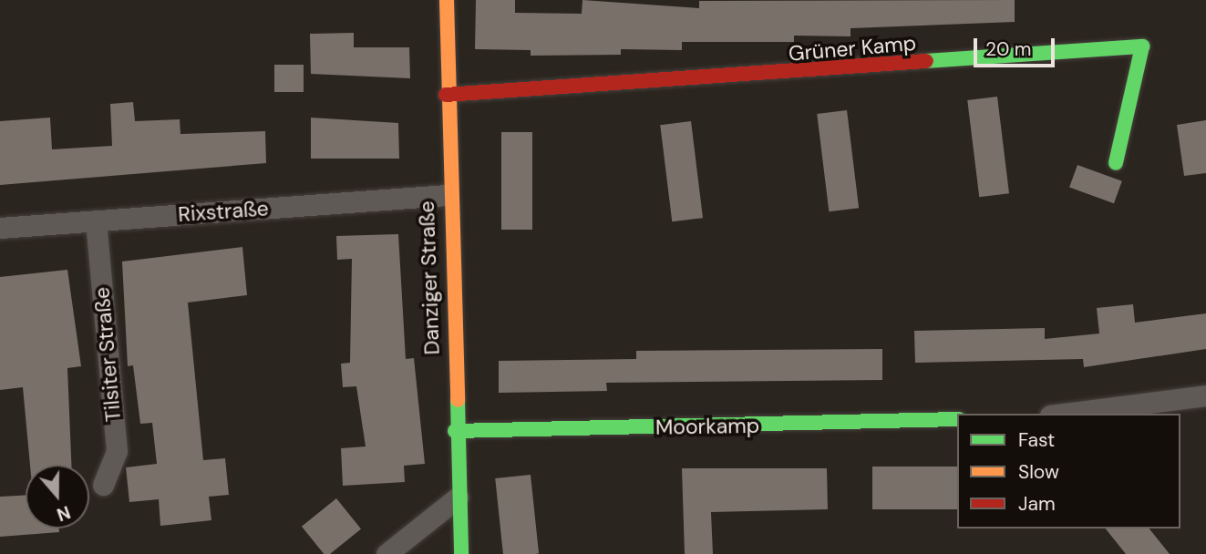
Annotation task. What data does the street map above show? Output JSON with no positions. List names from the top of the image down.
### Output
{
  "streets": {
    "street": [
      "Grüner Kamp",
      "Rixstraße",
      "Danziger Straße",
      "Tilsiter Straße",
      "Moorkamp"
    ]
  },
  "crossings": [
    ["Grüner Kamp", "Danziger Straße"],
    ["Rixstraße", "Danziger Straße"],
    ["Rixstraße", "Tilsiter Straße"],
    ["Danziger Straße", "Moorkamp"]
  ],
  "legend": ["Fast", "Slow", "Jam"],
  "scale_bar": "20 m",
  "north": "bottom"
}
